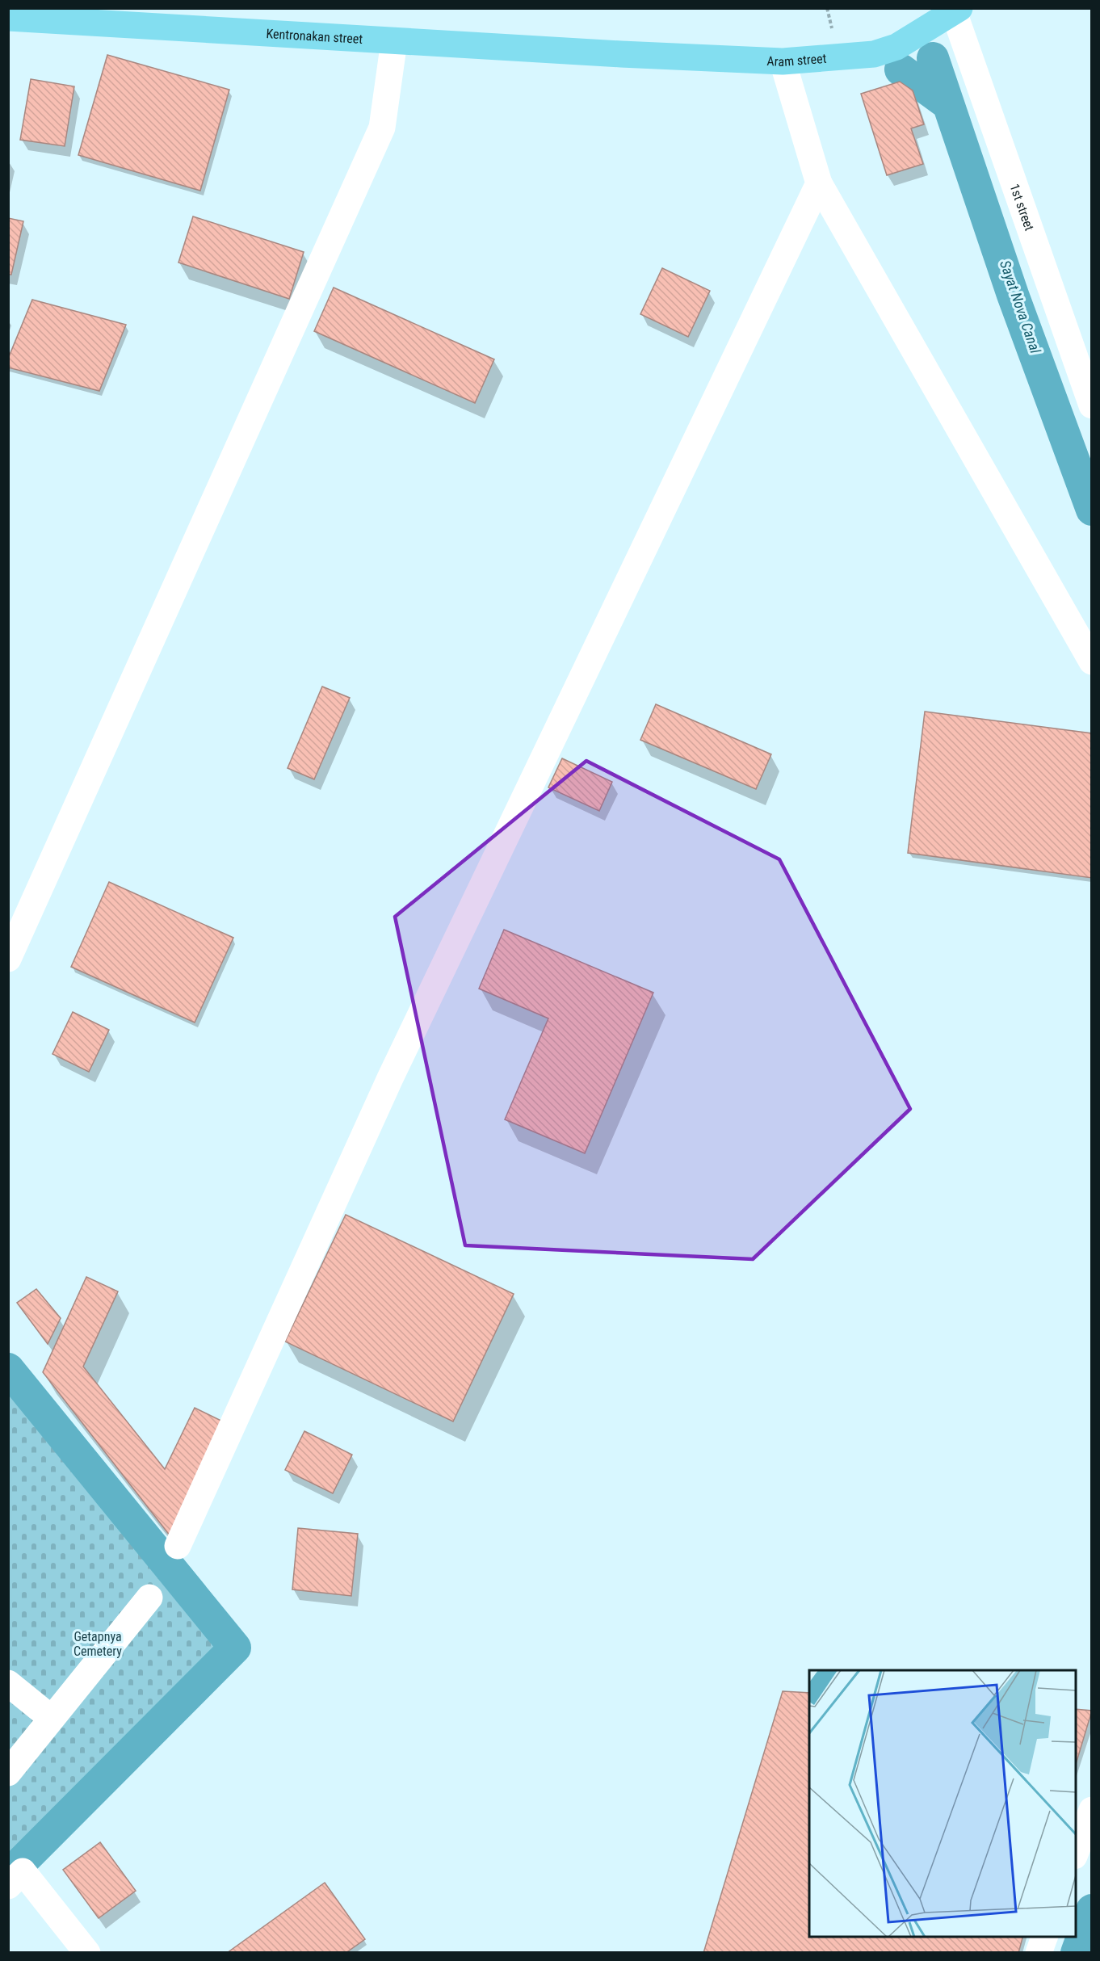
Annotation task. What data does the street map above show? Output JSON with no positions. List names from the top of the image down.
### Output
{
  "streets": {
    "main road": ["Kentronakan street", "Aram street"],
    "street": ["1st street"]
  },
  "crossings": [
    ["Kentronakan street", "Aram street"],
    ["Aram street", "1st street"]
  ],
  "water": ["Sayat Nova Canal"],
  "parks": ["Getapnya Cemetery"]
}
